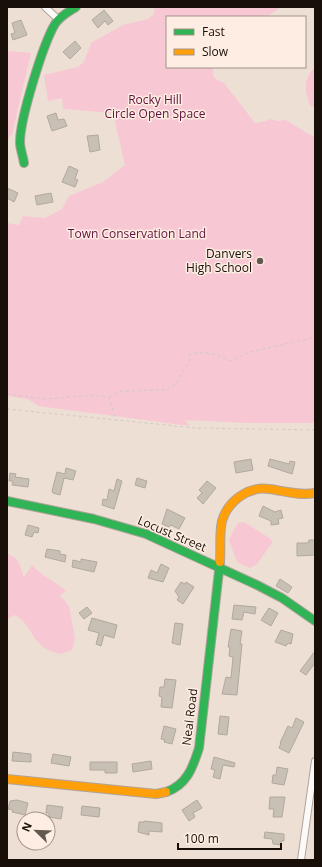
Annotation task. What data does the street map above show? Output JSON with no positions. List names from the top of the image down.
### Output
{
  "streets": {
    "street": ["Locust Street", "Neal Road"]
  },
  "crossings": [
    ["Locust Street", "Neal Road"]
  ],
  "parks": ["Rocky Hill Circle Open Space", "Town Conservation Land"],
  "places": ["Danvers High School"],
  "legend": ["Fast", "Slow"],
  "scale_bar": "100 m",
  "north": "top left"
}
